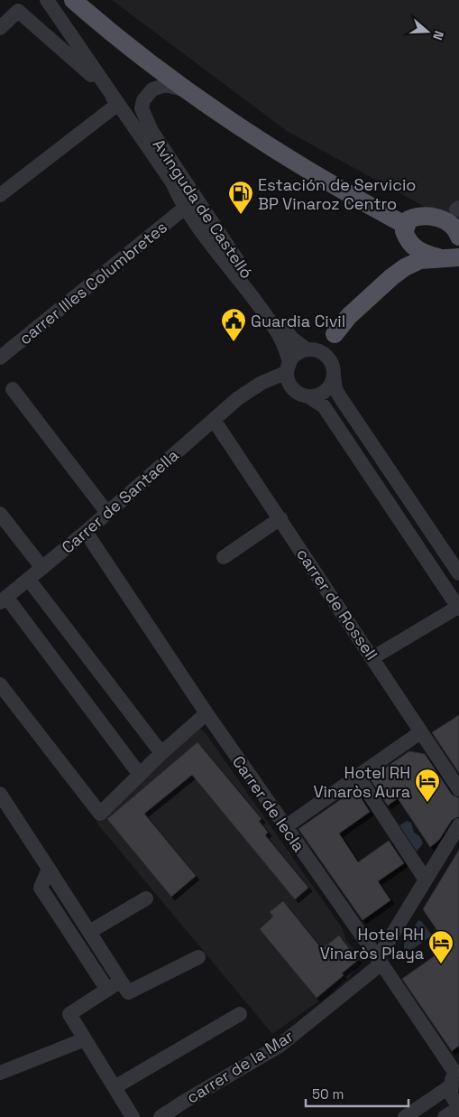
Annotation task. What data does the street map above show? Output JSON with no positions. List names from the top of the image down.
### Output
{
  "streets": {
    "street": [
      "Avinguda de Castelló",
      "carrer Illes Columbretes",
      "Carrer de Santaella",
      "carrer de Rossell",
      "Carrer de Iecla",
      "carrer de la Mar"
    ]
  },
  "crossings": [
    ["Avinguda de Castelló", "carrer Illes Columbretes"],
    ["Avinguda de Castelló", "Carrer de Santaella"],
    ["Carrer de Santaella", "carrer de Rossell"],
    ["Carrer de Santaella", "Carrer de Iecla"],
    ["Carrer de Iecla", "carrer de la Mar"]
  ],
  "places": {
    "fuel station": ["Estación de Servicio BP Vinaroz Centro"],
    "public building": ["Guardia Civil"],
    "hotel": ["Hotel RH Vinaròs Aura", "Hotel RH Vinaròs Playa"]
  },
  "scale_bar": "50 m",
  "north": "right"
}
